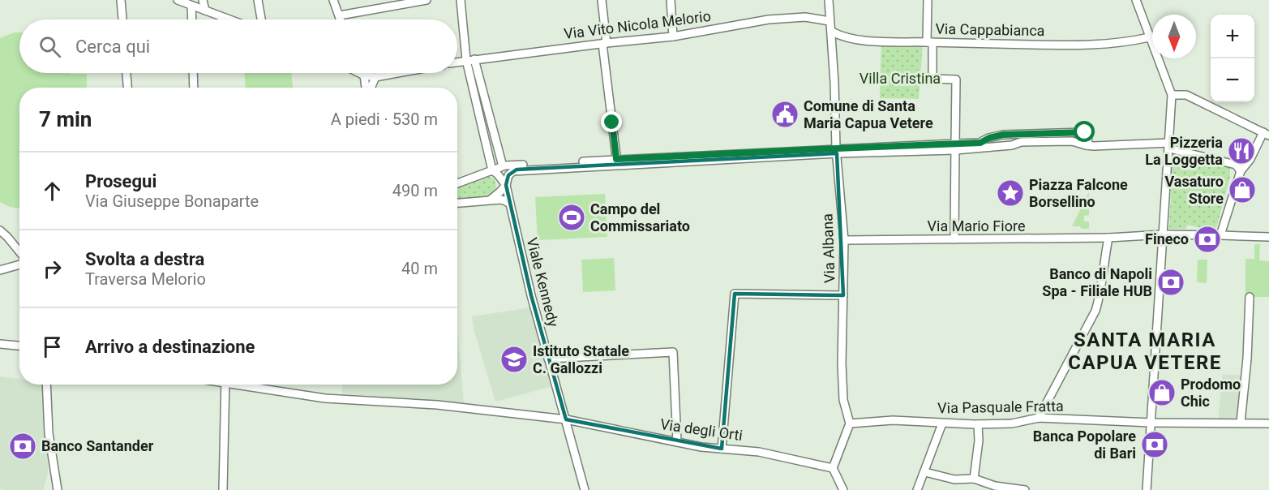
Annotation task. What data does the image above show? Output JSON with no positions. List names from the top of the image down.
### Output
{
  "streets": {
    "street": [
      "Via Vito Nicola Melorio",
      "Via Cappabianca",
      "Via Mario Fiore",
      "Via Albana",
      "Viale Kennedy",
      "Via Pasquale Fratta",
      "Via degli Orti"
    ]
  },
  "crossings": [
    ["Via Vito Nicola Melorio", "Via Albana"],
    ["Via Cappabianca", "Via Albana"],
    ["Via Mario Fiore", "Via Albana"],
    ["Via Albana", "Via Pasquale Fratta"],
    ["Viale Kennedy", "Via degli Orti"]
  ],
  "districts": ["SANTA MARIA CAPUA VETERE"],
  "parks": ["Villa Cristina"],
  "places": {
    "public building": ["Comune di Santa Maria Capua Vetere"],
    "restaurant": ["Pizzeria La Loggetta"],
    "shop": ["Vasaturo Store", "Prodomo Chic"],
    "place": ["Piazza Falcone Borsellino"],
    "sports": ["Campo del Commissariato"],
    "bank": [
      "Fineco",
      "Banco di Napoli Spa - Filiale HUB",
      "Banca Popolare di Bari",
      "Banco Santander"
    ],
    "school or university": ["Istituto Statale C. Gallozzi"]
  },
  "north": "bottom",
  "page": {
    "map_buttons": ["+", "−"],
    "search": "Cerca qui",
    "heading": ["7 min", "A piedi · 530 m"],
    "list": [
      ["Prosegui", "Via Giuseppe Bonaparte", "490 m"],
      ["Svolta a destra", "Traversa Melorio", "40 m"],
      "Arrivo a destinazione"
    ]
  }
}
